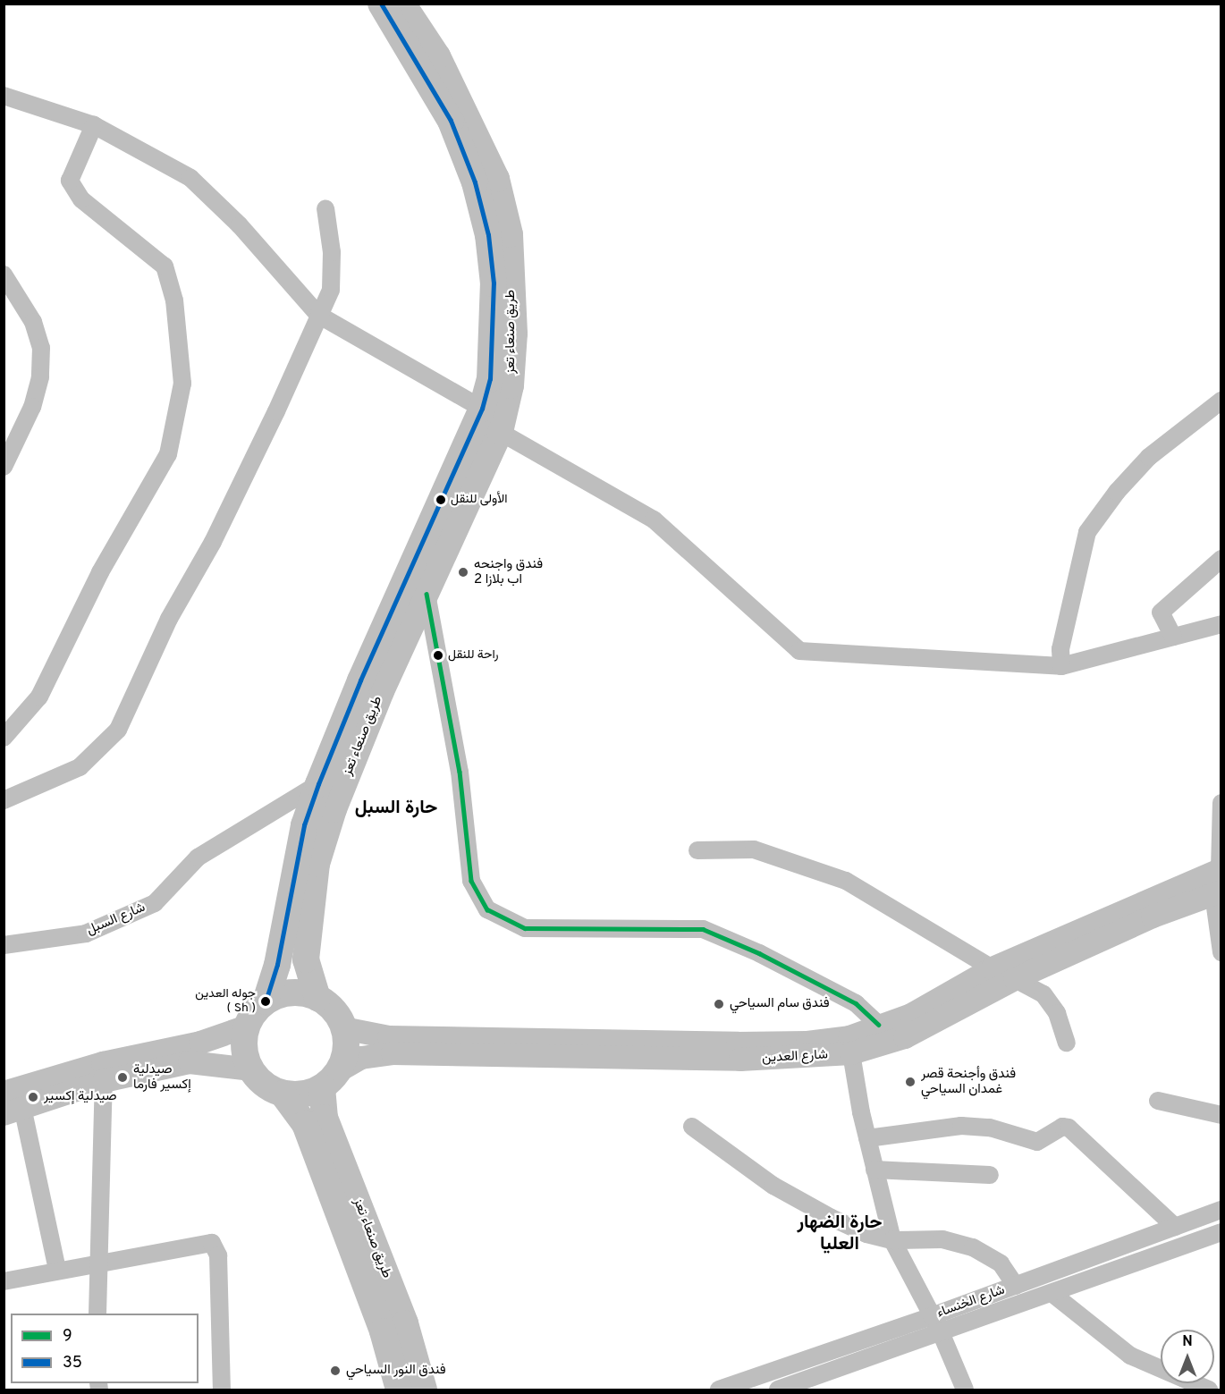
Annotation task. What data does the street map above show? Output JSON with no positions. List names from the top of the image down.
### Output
{
  "streets": {
    "highway": ["طريق صنعاء تعز"],
    "main road": ["شارع العدين"],
    "street": ["شارع السبل", "شارع الخنساء"]
  },
  "crossings": [
    ["طريق صنعاء تعز", "شارع السبل"],
    ["طريق صنعاء تعز", "شارع العدين"]
  ],
  "districts": ["حارة السبل", "حارة الضهار العليا"],
  "places": [
    "الأولى للنقل",
    "فندق واجنحه اب بلازا 2",
    "راحة للنقل",
    "جوله العدين ( Sh )",
    "فندق سام السياحي",
    "صيدلية إكسير فارما",
    "فندق وأجنحة قصر غمدان السياحي",
    "صيدلية إكسير",
    "فندق النور السياحي"
  ],
  "lines": ["transit line 35", "transit line 9"],
  "legend": ["9", "35"],
  "north": "top"
}
